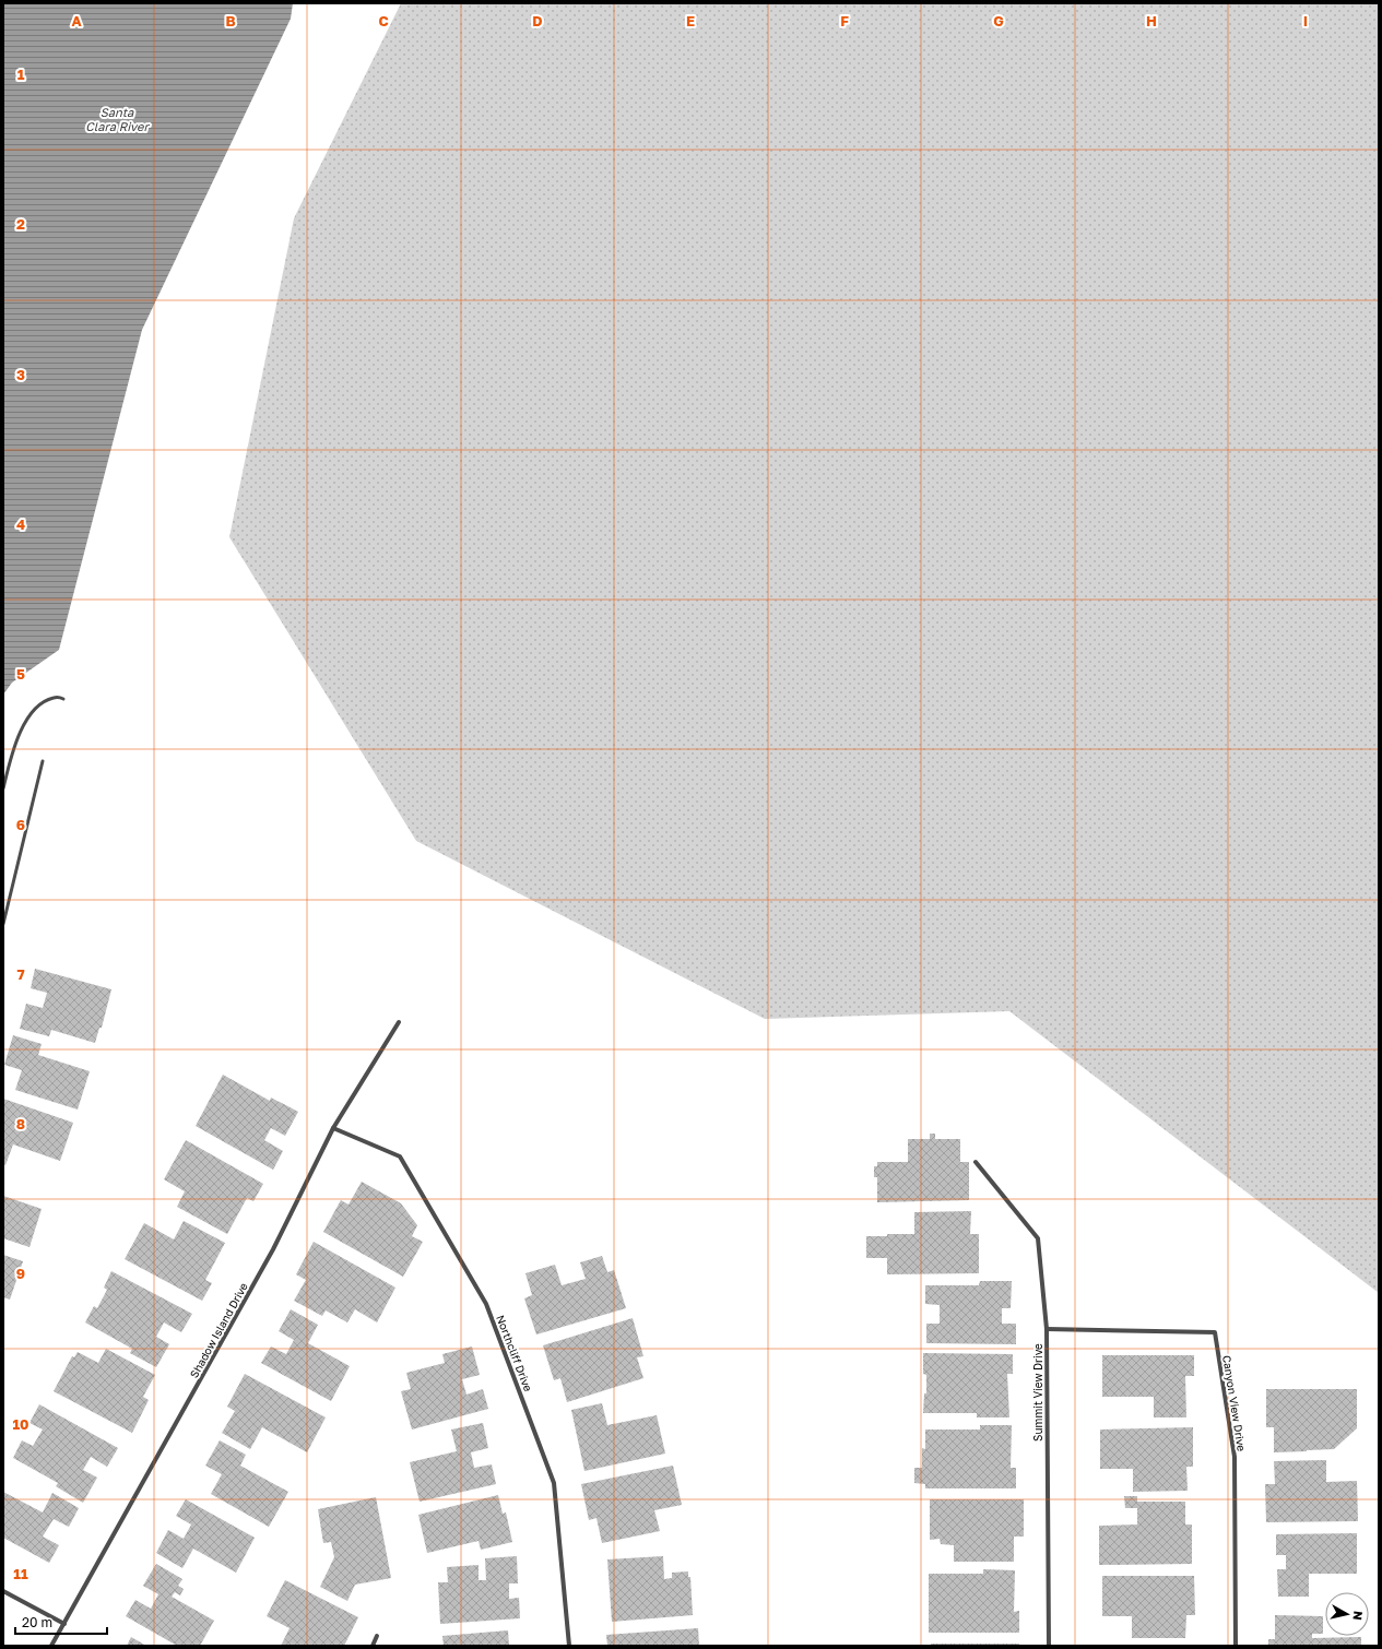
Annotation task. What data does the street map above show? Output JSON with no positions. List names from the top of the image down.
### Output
{
  "streets": {
    "street": [
      "Shadow Island Drive",
      "Northcliff Drive",
      "Summit View Drive",
      "Canyon View Drive"
    ]
  },
  "crossings": [
    ["Shadow Island Drive", "Northcliff Drive"],
    ["Summit View Drive", "Canyon View Drive"]
  ],
  "water": ["Santa Clara River"],
  "scale_bar": "20 m",
  "north": "right",
  "grid": {
    "columns": [
      "A",
      "B",
      "C",
      "D",
      "E",
      "F",
      "G",
      "H",
      "I"
    ],
    "rows": [
      "1",
      "2",
      "3",
      "4",
      "5",
      "6",
      "7",
      "8",
      "9",
      "10",
      "11"
    ]
  }
}
